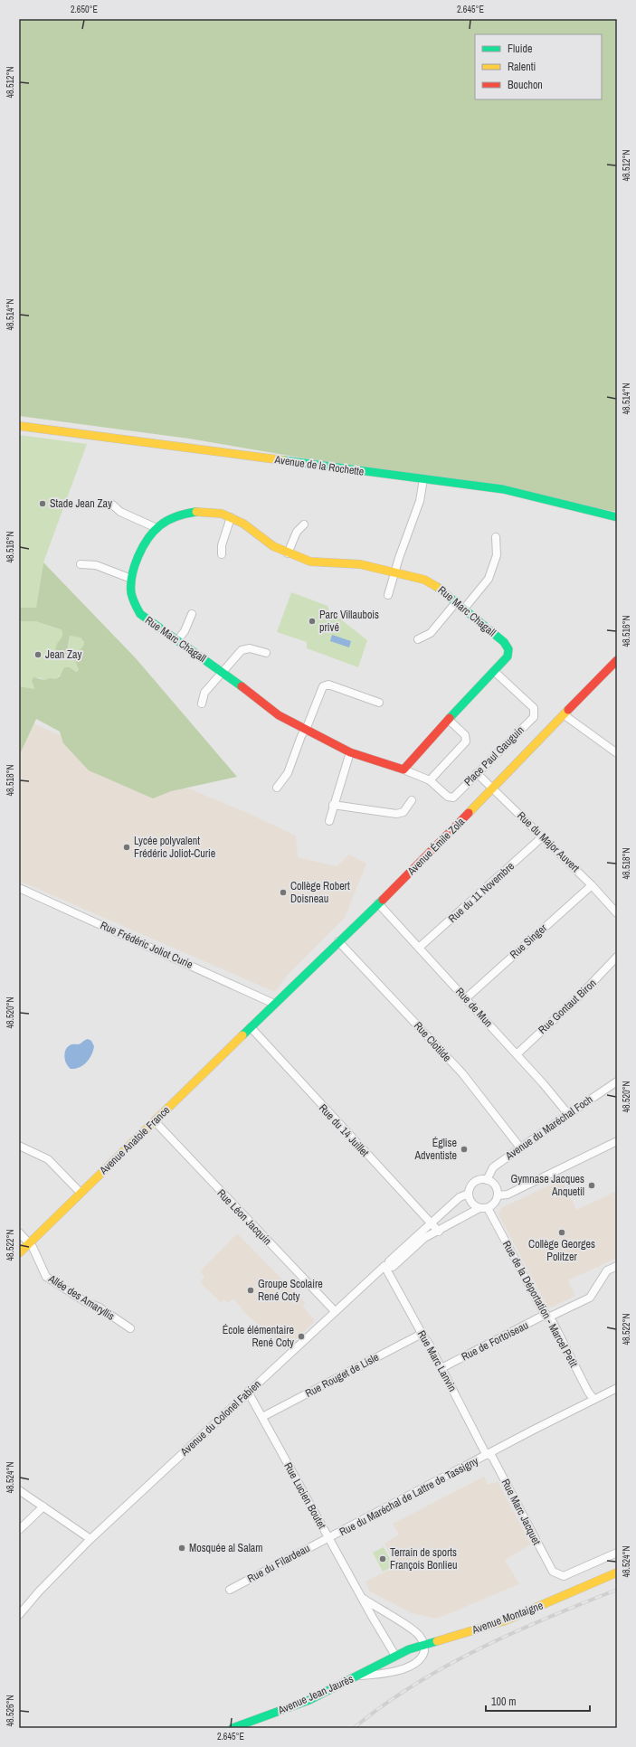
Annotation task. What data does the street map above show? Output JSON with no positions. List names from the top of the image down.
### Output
{
  "streets": {
    "main road": [
      "Avenue de la Rochette",
      "Rue Marc Chagall",
      "Avenue Émile Zola",
      "Avenue Anatole France",
      "Avenue Montaigne",
      "Avenue Jean Jaurès"
    ],
    "street": [
      "Place Paul Gauguin",
      "Rue du Major Auvert",
      "Rue du 11 Novembre",
      "Rue Singer",
      "Rue Frédéric Joliot Curie",
      "Rue Gontaut Biron",
      "Rue de Mun",
      "Rue Clotilde",
      "Avenue du Maréchal Foch",
      "Rue du 14 Juillet",
      "Rue Léon Jacquin",
      "Allée des Amaryllis",
      "Rue de la Déportation - Marcel Petit",
      "Rue de Fortoiseau",
      "Rue Marc Lanvin",
      "Rue Rouget de Lisle",
      "Avenue du Colonel Fabien",
      "Rue Lucien Boutet",
      "Rue du Maréchal de Lattre de Tassigny",
      "Rue Marc Jacquet",
      "Rue du Filardeau"
    ]
  },
  "crossings": [
    ["Rue Marc Chagall", "Place Paul Gauguin"],
    ["Place Paul Gauguin", "Rue du Major Auvert"],
    ["Rue du Major Auvert", "Avenue Émile Zola"],
    ["Rue du Major Auvert", "Rue du 11 Novembre"],
    ["Rue du Major Auvert", "Rue Singer"],
    ["Avenue Émile Zola", "Rue Frédéric Joliot Curie"],
    ["Avenue Émile Zola", "Rue de Mun"],
    ["Avenue Émile Zola", "Rue Clotilde"],
    ["Avenue Émile Zola", "Rue du 14 Juillet"],
    ["Avenue Émile Zola", "Avenue Anatole France"],
    ["Rue du 11 Novembre", "Rue de Mun"],
    ["Rue Singer", "Rue de Mun"],
    ["Rue Gontaut Biron", "Rue de Mun"],
    ["Rue de Mun", "Avenue du Maréchal Foch"],
    ["Rue Clotilde", "Avenue du Maréchal Foch"],
    ["Avenue du Maréchal Foch", "Rue de la Déportation - Marcel Petit"],
    ["Rue du 14 Juillet", "Avenue Anatole France"],
    ["Rue du 14 Juillet", "Avenue du Colonel Fabien"],
    ["Avenue Anatole France", "Rue Léon Jacquin"],
    ["Avenue Anatole France", "Allée des Amaryllis"],
    ["Rue Léon Jacquin", "Avenue du Colonel Fabien"],
    ["Rue de la Déportation - Marcel Petit", "Rue de Fortoiseau"],
    ["Rue de la Déportation - Marcel Petit", "Rue du Maréchal de Lattre de Tassigny"],
    ["Rue de Fortoiseau", "Rue Marc Lanvin"],
    ["Rue Marc Lanvin", "Rue Rouget de Lisle"],
    ["Rue Marc Lanvin", "Avenue du Colonel Fabien"],
    ["Rue Marc Lanvin", "Rue du Maréchal de Lattre de Tassigny"],
    ["Rue Marc Lanvin", "Rue Marc Jacquet"],
    ["Rue Rouget de Lisle", "Rue Lucien Boutet"],
    ["Avenue du Colonel Fabien", "Rue Lucien Boutet"],
    ["Rue Lucien Boutet", "Rue du Maréchal de Lattre de Tassigny"],
    ["Rue Lucien Boutet", "Rue du Filardeau"],
    ["Rue Lucien Boutet", "Avenue Montaigne"],
    ["Rue Lucien Boutet", "Avenue Jean Jaurès"],
    ["Rue du Maréchal de Lattre de Tassigny", "Rue Marc Jacquet"],
    ["Rue du Maréchal de Lattre de Tassigny", "Rue du Filardeau"],
    ["Avenue Montaigne", "Avenue Jean Jaurès"]
  ],
  "places": [
    "Stade Jean Zay",
    "Parc Villaubois privé",
    "Jean Zay",
    "Lycée polyvalent Frédéric Joliot-Curie",
    "Collège Robert Doisneau",
    "Église Adventiste",
    "Gymnase Jacques Anquetil",
    "Collège Georges Politzer",
    "Groupe Scolaire René Coty",
    "École élémentaire René Coty",
    "Mosquée al Salam",
    "Terrain de sports François Bonlieu"
  ],
  "legend": ["Fluide", "Ralenti", "Bouchon"],
  "scale_bar": "100 m",
  "coordinates": [
    "2.650°E",
    "2.645°E",
    "48.512°N",
    "48.514°N",
    "48.516°N",
    "48.518°N",
    "48.520°N",
    "48.522°N",
    "48.524°N",
    "48.526°N"
  ]
}
